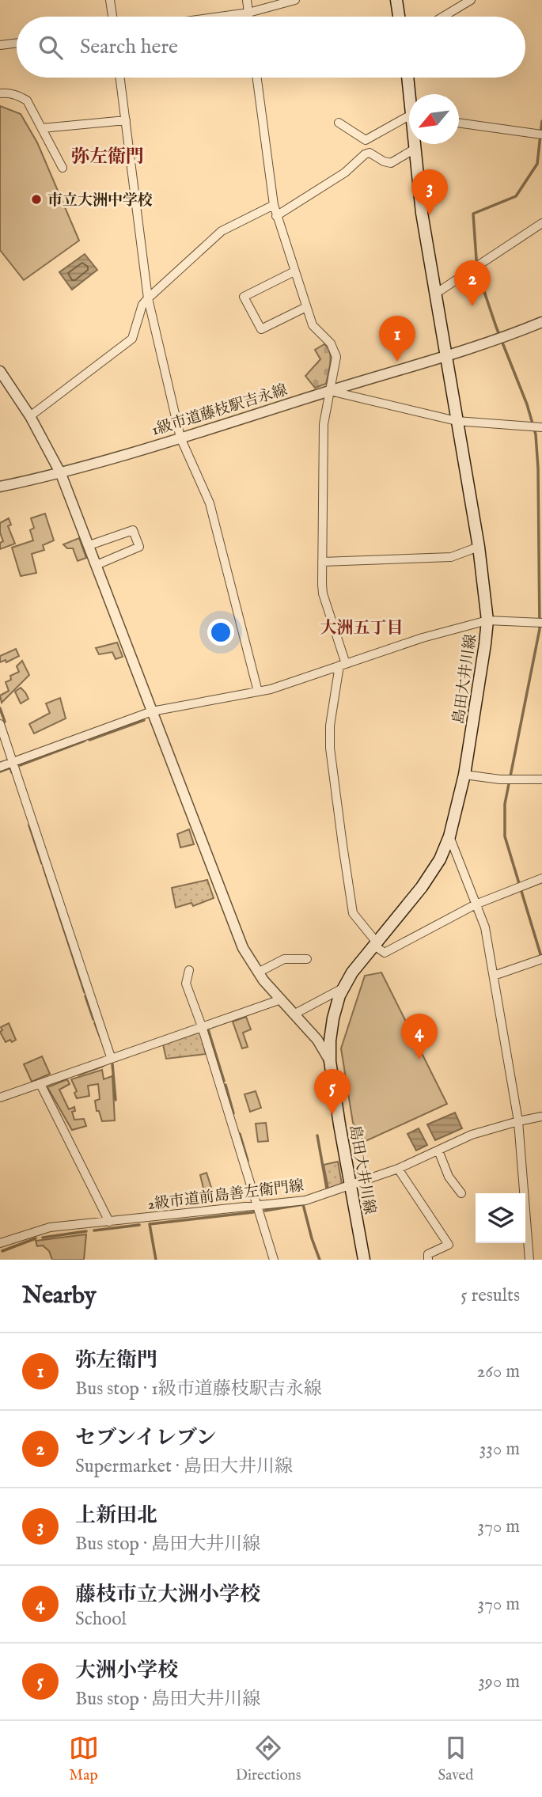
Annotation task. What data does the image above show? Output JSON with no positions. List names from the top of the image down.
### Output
{
  "streets": {
    "main road": ["島田大井川線"],
    "street": ["1級市道藤枝駅吉永線", "2級市道前島善左衛門線"]
  },
  "crossings": [
    ["1級市道藤枝駅吉永線", "島田大井川線"],
    ["島田大井川線", "2級市道前島善左衛門線"]
  ],
  "districts": ["弥左衛門", "大洲五丁目"],
  "places": ["市立大洲中学校"],
  "north": "bottom left",
  "page": {
    "search": "Search here",
    "pins": [
      "3",
      "2",
      "1",
      "4",
      "5"
    ],
    "heading": ["Nearby", "5 results"],
    "list": [
      {
        "mark": "1",
        "name": "弥左衛門",
        "note": "Bus stop · 1級市道藤枝駅吉永線",
        "value": "260 m"
      },
      {
        "mark": "2",
        "name": "セブンイレブン",
        "note": "Supermarket · 島田大井川線",
        "value": "330 m"
      },
      {
        "mark": "3",
        "name": "上新田北",
        "note": "Bus stop · 島田大井川線",
        "value": "370 m"
      },
      {
        "mark": "4",
        "name": "藤枝市立大洲小学校",
        "note": "School",
        "value": "370 m"
      },
      {
        "mark": "5",
        "name": "大洲小学校",
        "note": "Bus stop · 島田大井川線",
        "value": "390 m"
      }
    ],
    "nav": ["Map", "Directions", "Saved"]
  }
}
